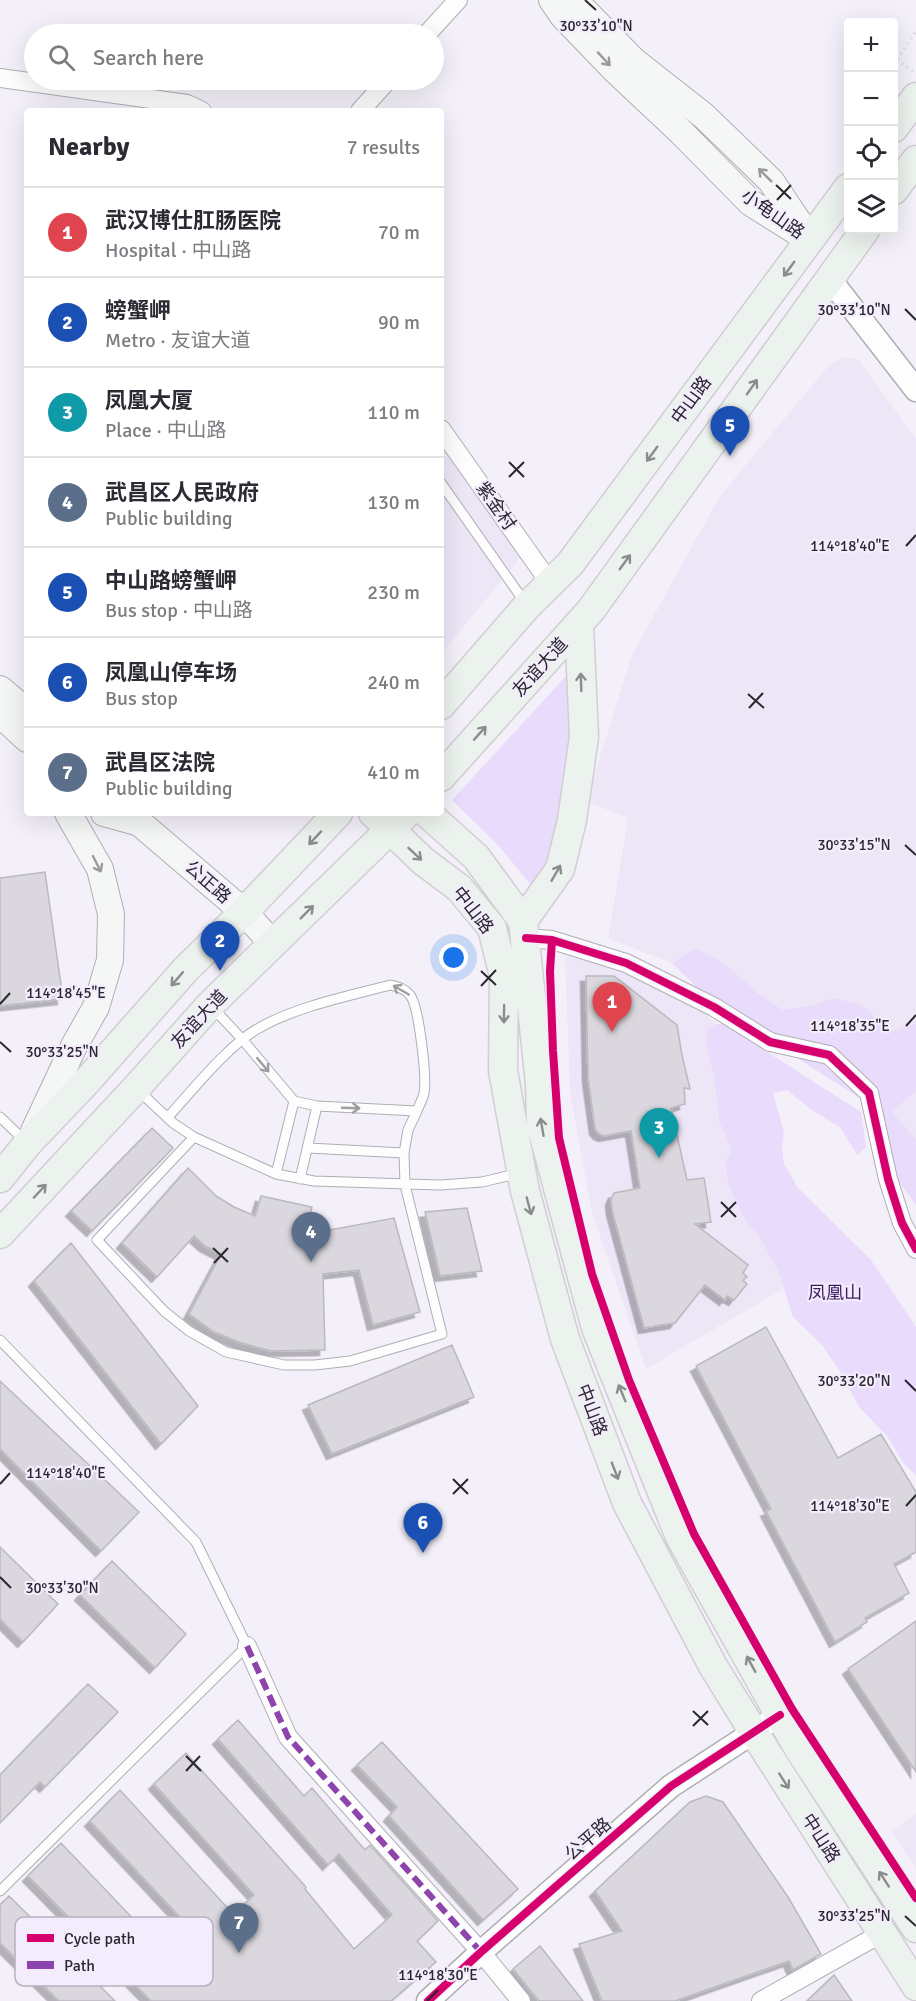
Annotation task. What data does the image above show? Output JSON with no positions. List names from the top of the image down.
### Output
{
  "streets": {
    "main road": [
      "小龟山路",
      "中山路",
      "友谊大道",
      "公正路"
    ],
    "street": ["紫金村", "公平路"]
  },
  "crossings": [
    ["小龟山路", "中山路"],
    ["中山路", "紫金村"],
    ["中山路", "友谊大道"],
    ["中山路", "公平路"],
    ["友谊大道", "公正路"]
  ],
  "parks": ["凤凰山"],
  "legend": ["Cycle path", "Path"],
  "page": {
    "map_buttons": ["+", "−"],
    "search": "Search here",
    "heading": ["Nearby", "7 results"],
    "list": [
      {
        "mark": "1",
        "name": "武汉博仕肛肠医院",
        "note": "Hospital · 中山路",
        "value": "70 m"
      },
      {
        "mark": "2",
        "name": "螃蟹岬",
        "note": "Metro · 友谊大道",
        "value": "90 m"
      },
      {
        "mark": "3",
        "name": "凤凰大厦",
        "note": "Place · 中山路",
        "value": "110 m"
      },
      {
        "mark": "4",
        "name": "武昌区人民政府",
        "note": "Public building",
        "value": "130 m"
      },
      {
        "mark": "5",
        "name": "中山路螃蟹岬",
        "note": "Bus stop · 中山路",
        "value": "230 m"
      },
      {
        "mark": "6",
        "name": "凤凰山停车场",
        "note": "Bus stop",
        "value": "240 m"
      },
      {
        "mark": "7",
        "name": "武昌区法院",
        "note": "Public building",
        "value": "410 m"
      }
    ],
    "pins": [
      "5",
      "2",
      "1",
      "3",
      "4",
      "6",
      "7"
    ]
  },
  "coordinates": [
    "30°33'10\"N",
    "114°18'40\"E",
    "30°33'15\"N",
    "114°18'45\"E",
    "114°18'35\"E",
    "30°33'25\"N",
    "30°33'20\"N",
    "114°18'30\"E",
    "30°33'30\"N"
  ]
}
